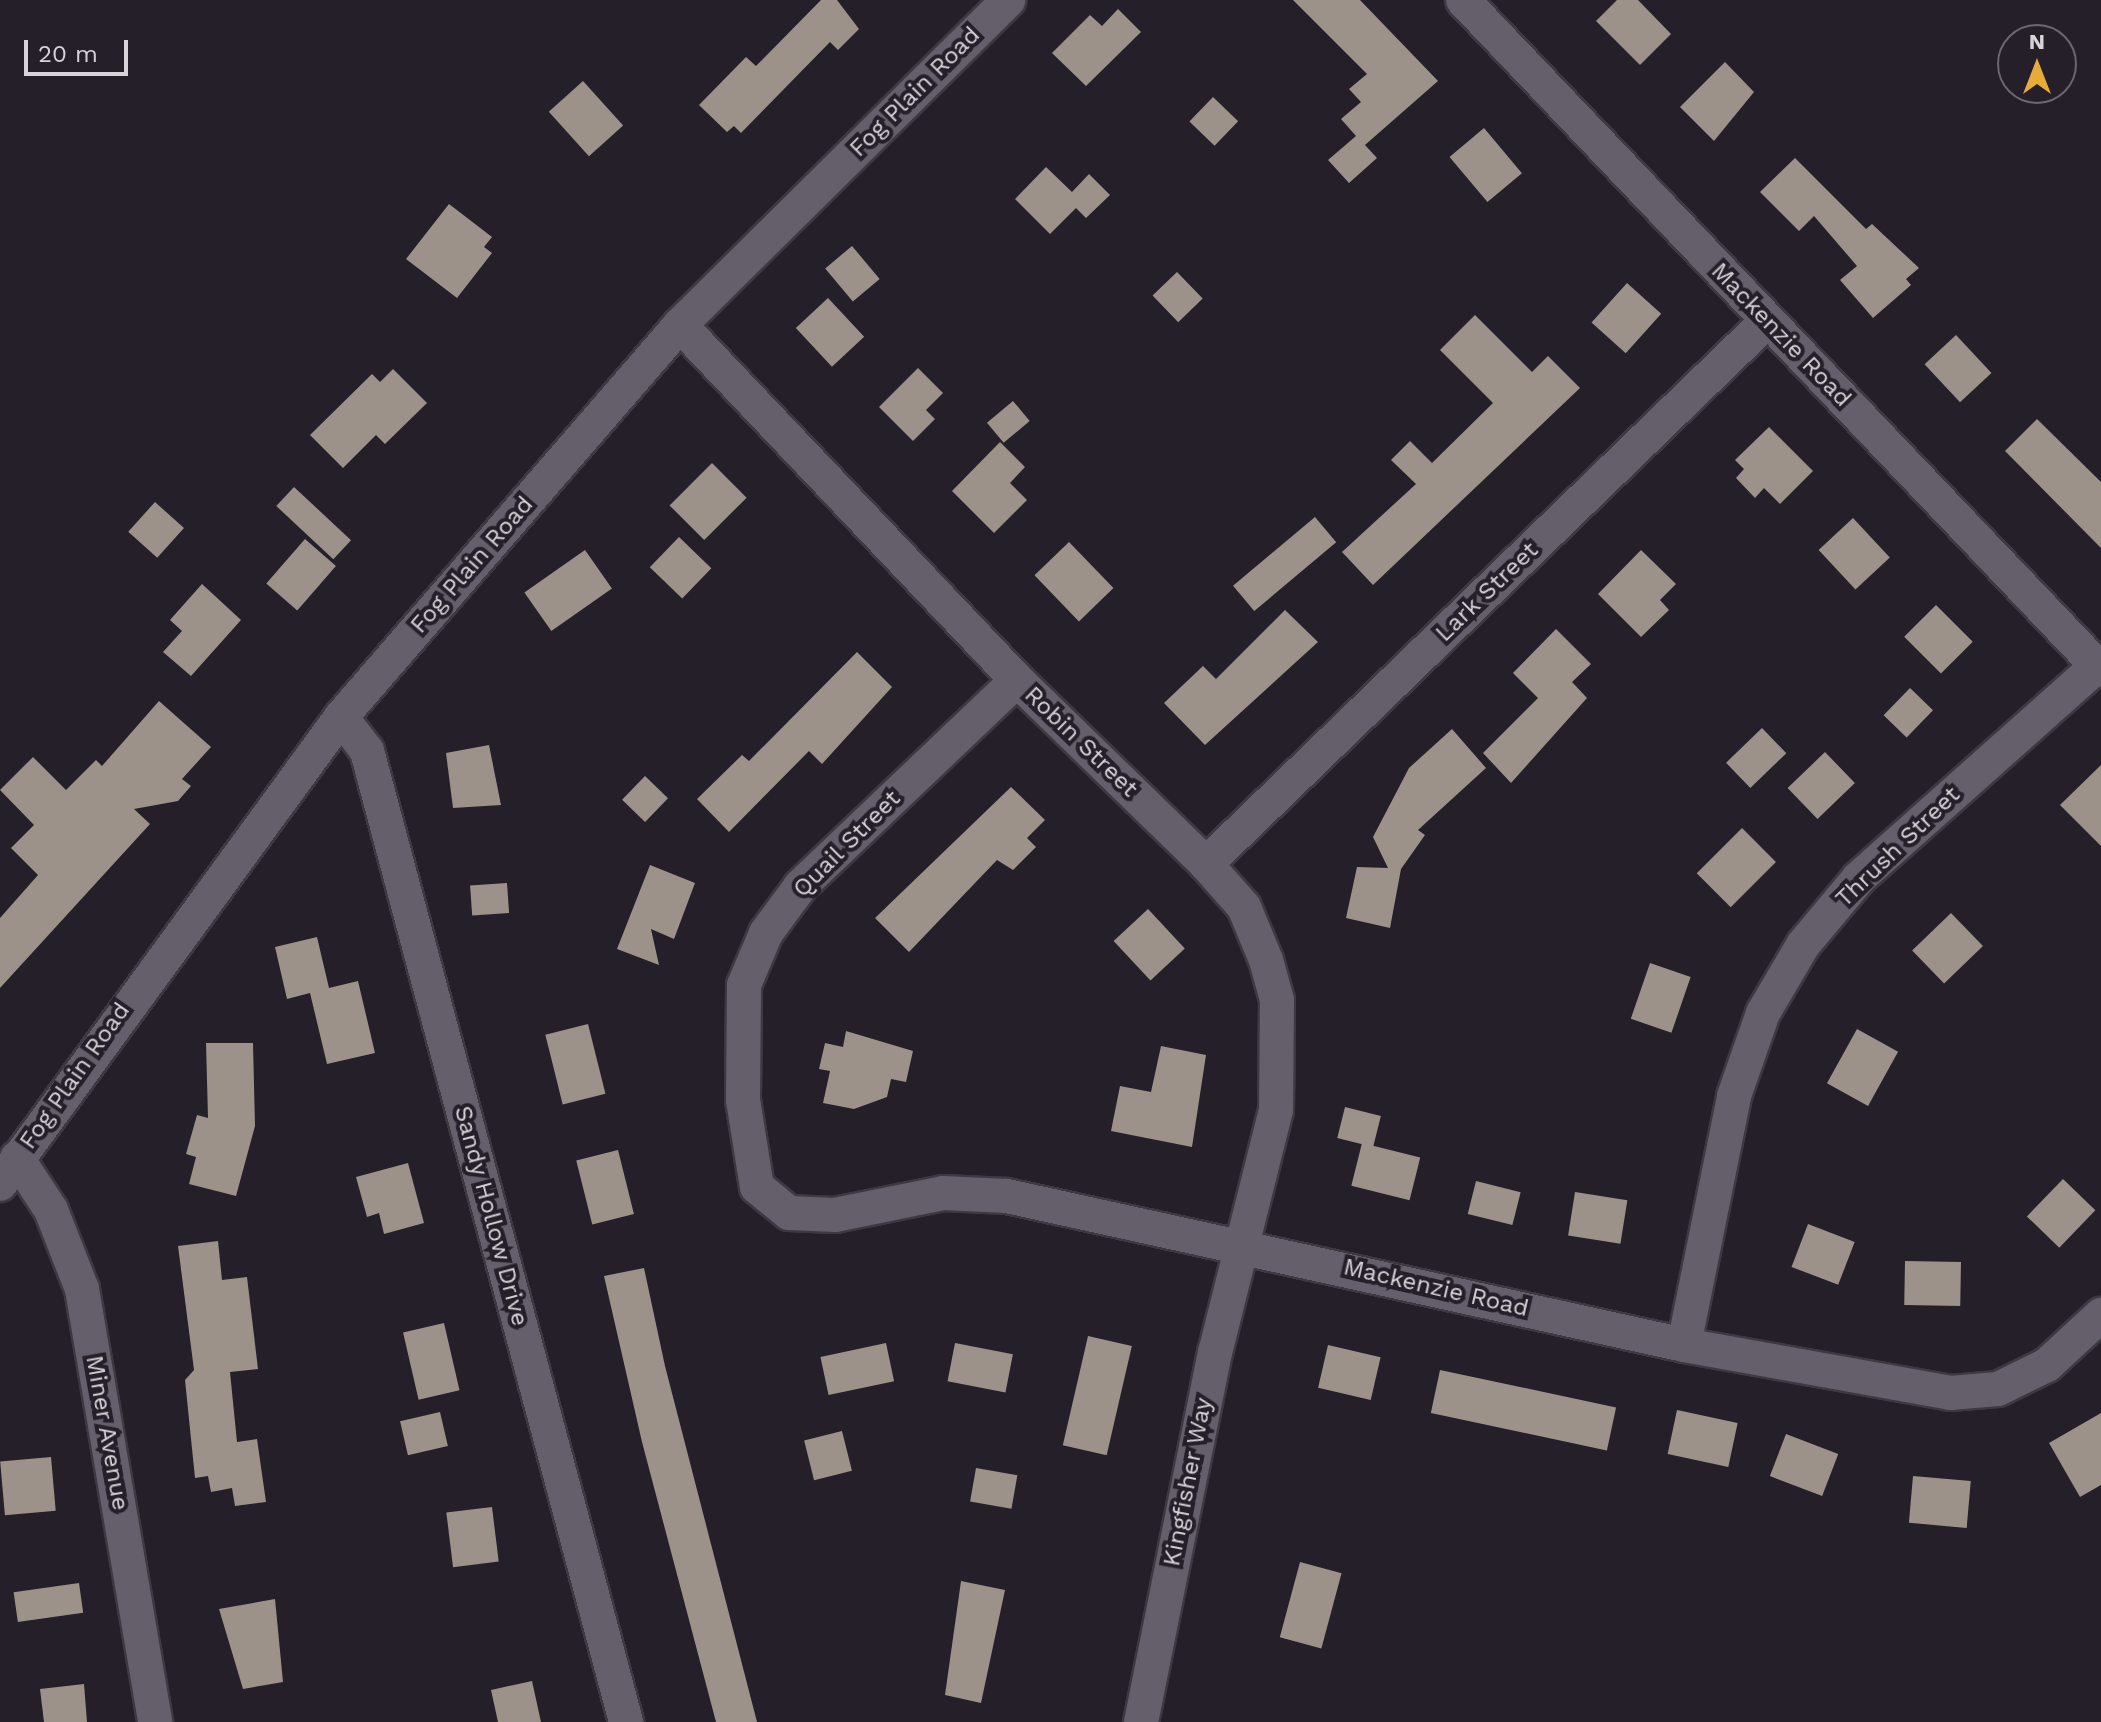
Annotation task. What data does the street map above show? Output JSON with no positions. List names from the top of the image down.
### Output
{
  "streets": {
    "street": [
      "Fog Plain Road",
      "Mackenzie Road",
      "Lark Street",
      "Robin Street",
      "Quail Street",
      "Thrush Street",
      "Sandy Hollow Drive",
      "Miner Avenue",
      "Kingfisher Way"
    ]
  },
  "crossings": [
    ["Fog Plain Road", "Robin Street"],
    ["Fog Plain Road", "Sandy Hollow Drive"],
    ["Fog Plain Road", "Miner Avenue"],
    ["Mackenzie Road", "Lark Street"],
    ["Mackenzie Road", "Robin Street"],
    ["Mackenzie Road", "Quail Street"],
    ["Mackenzie Road", "Thrush Street"],
    ["Mackenzie Road", "Kingfisher Way"],
    ["Lark Street", "Robin Street"],
    ["Robin Street", "Quail Street"],
    ["Robin Street", "Kingfisher Way"]
  ],
  "scale_bar": "20 m",
  "north": "top"
}
